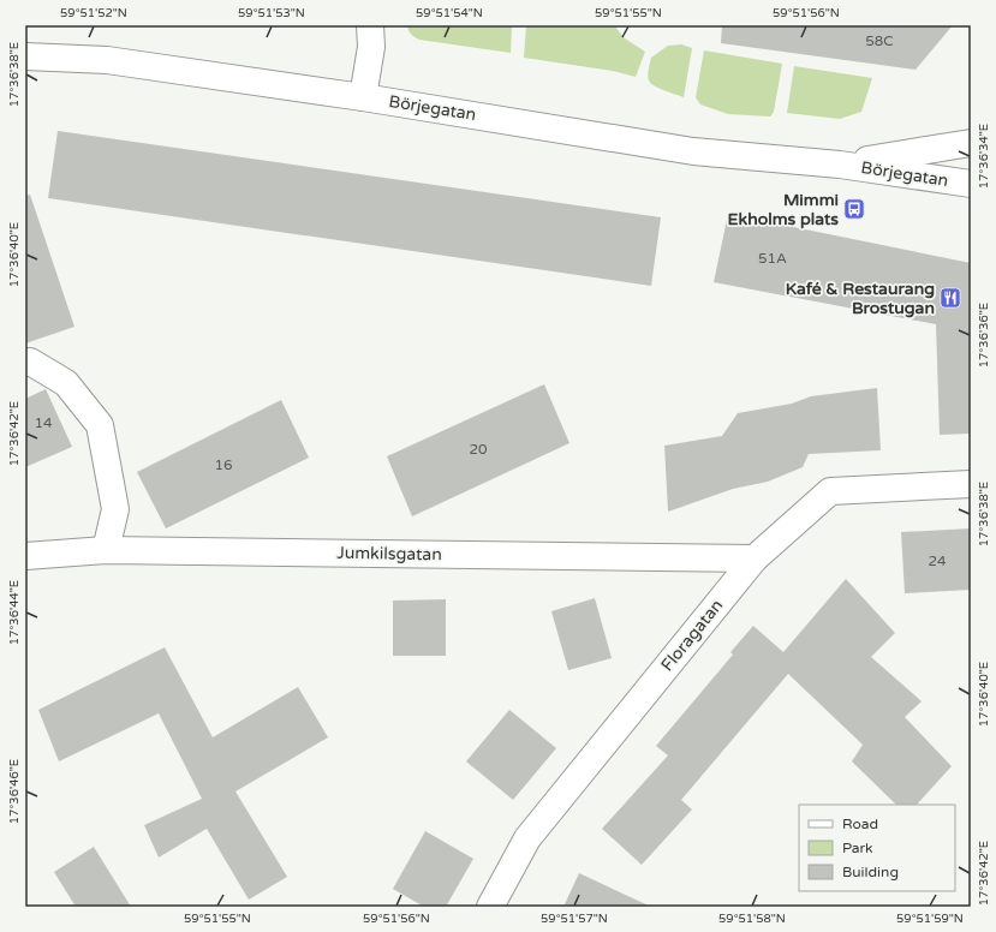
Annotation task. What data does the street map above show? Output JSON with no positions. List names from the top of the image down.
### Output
{
  "streets": {
    "street": ["Börjegatan", "Jumkilsgatan", "Floragatan"]
  },
  "crossings": [
    ["Jumkilsgatan", "Floragatan"]
  ],
  "places": {
    "bus stop": ["Mimmi Ekholms plats"],
    "restaurant": ["Kafé & Restaurang Brostugan"]
  },
  "house_numbers": [
    "58C",
    "51A",
    "14",
    "20",
    "16",
    "24"
  ],
  "legend": ["Road", "Park", "Building"],
  "coordinates": [
    "59°51'52\"N",
    "59°51'53\"N",
    "59°51'54\"N",
    "59°51'55\"N",
    "59°51'56\"N",
    "17°36'38\"E",
    "17°36'34\"E",
    "17°36'40\"E",
    "17°36'36\"E",
    "17°36'42\"E",
    "17°36'44\"E",
    "17°36'46\"E",
    "59°51'57\"N",
    "59°51'58\"N",
    "59°51'59\"N"
  ]
}
